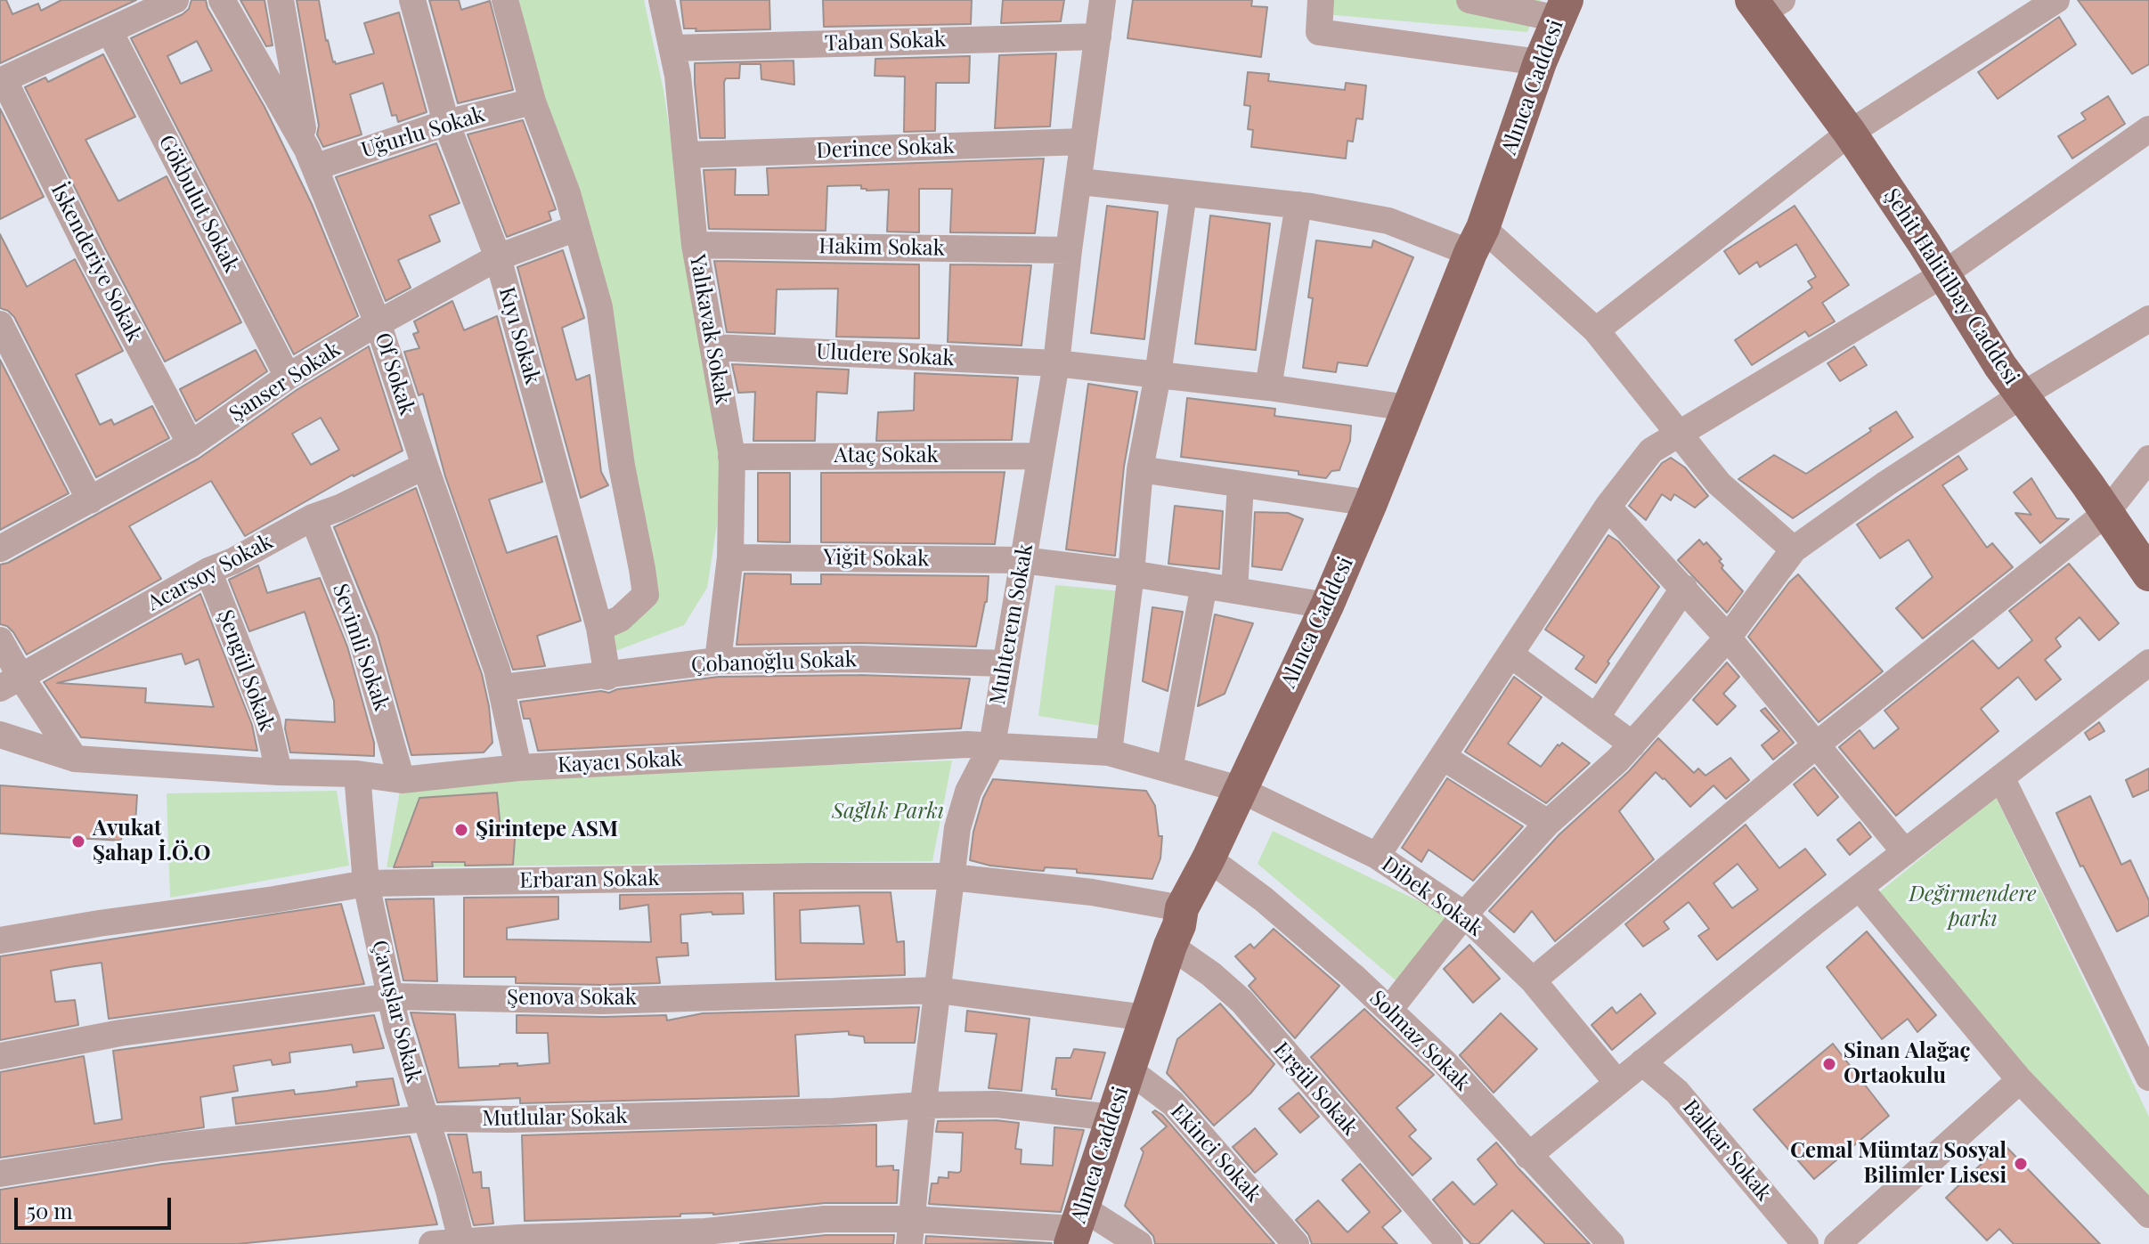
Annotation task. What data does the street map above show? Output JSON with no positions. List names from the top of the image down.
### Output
{
  "streets": {
    "main road": ["Alınca Caddesi", "Şehit Halitilbay Caddesi"],
    "street": [
      "Taban Sokak",
      "Uğurlu Sokak",
      "Derince Sokak",
      "Gökbulut Sokak",
      "Hakim Sokak",
      "İskenderiye Sokak",
      "Yalıkavak Sokak",
      "Kıyı Sokak",
      "Uludere Sokak",
      "Of Sokak",
      "Şanser Sokak",
      "Ataç Sokak",
      "Yiğit Sokak",
      "Acarsoy Sokak",
      "Muhterem Sokak",
      "Sevimli Sokak",
      "Çobanoğlu Sokak",
      "Şengül Sokak",
      "Kayacı Sokak",
      "Erbaran Sokak",
      "Dibek Sokak",
      "Şenova Sokak",
      "Çavuşlar Sokak",
      "Solmaz Sokak",
      "Ergül Sokak",
      "Mutlular Sokak",
      "Balkar Sokak",
      "Ekinci Sokak"
    ]
  },
  "crossings": [
    ["Taban Sokak", "Yalıkavak Sokak"],
    ["Taban Sokak", "Muhterem Sokak"],
    ["Alınca Caddesi", "Uludere Sokak"],
    ["Alınca Caddesi", "Yiğit Sokak"],
    ["Alınca Caddesi", "Kayacı Sokak"],
    ["Alınca Caddesi", "Erbaran Sokak"],
    ["Alınca Caddesi", "Dibek Sokak"],
    ["Alınca Caddesi", "Şenova Sokak"],
    ["Alınca Caddesi", "Solmaz Sokak"],
    ["Alınca Caddesi", "Ergül Sokak"],
    ["Alınca Caddesi", "Mutlular Sokak"],
    ["Alınca Caddesi", "Ekinci Sokak"],
    ["Uğurlu Sokak", "Kıyı Sokak"],
    ["Uğurlu Sokak", "Of Sokak"],
    ["Derince Sokak", "Yalıkavak Sokak"],
    ["Derince Sokak", "Muhterem Sokak"],
    ["Gökbulut Sokak", "Şanser Sokak"],
    ["Hakim Sokak", "Yalıkavak Sokak"],
    ["Hakim Sokak", "Muhterem Sokak"],
    ["İskenderiye Sokak", "Şanser Sokak"],
    ["Yalıkavak Sokak", "Uludere Sokak"],
    ["Yalıkavak Sokak", "Ataç Sokak"],
    ["Yalıkavak Sokak", "Yiğit Sokak"],
    ["Yalıkavak Sokak", "Çobanoğlu Sokak"],
    ["Kıyı Sokak", "Şanser Sokak"],
    ["Kıyı Sokak", "Çobanoğlu Sokak"],
    ["Uludere Sokak", "Muhterem Sokak"],
    ["Of Sokak", "Şanser Sokak"],
    ["Of Sokak", "Acarsoy Sokak"],
    ["Of Sokak", "Çobanoğlu Sokak"],
    ["Of Sokak", "Kayacı Sokak"],
    ["Ataç Sokak", "Muhterem Sokak"],
    ["Yiğit Sokak", "Muhterem Sokak"],
    ["Acarsoy Sokak", "Sevimli Sokak"],
    ["Acarsoy Sokak", "Şengül Sokak"],
    ["Muhterem Sokak", "Çobanoğlu Sokak"],
    ["Muhterem Sokak", "Kayacı Sokak"],
    ["Muhterem Sokak", "Erbaran Sokak"],
    ["Muhterem Sokak", "Şenova Sokak"],
    ["Muhterem Sokak", "Mutlular Sokak"],
    ["Sevimli Sokak", "Kayacı Sokak"],
    ["Şengül Sokak", "Kayacı Sokak"],
    ["Kayacı Sokak", "Dibek Sokak"],
    ["Kayacı Sokak", "Çavuşlar Sokak"],
    ["Erbaran Sokak", "Çavuşlar Sokak"],
    ["Şenova Sokak", "Çavuşlar Sokak"],
    ["Çavuşlar Sokak", "Mutlular Sokak"]
  ],
  "parks": ["Sağlık Parkı", "Değirmendere parkı"],
  "places": [
    "Şirintepe ASM",
    "Avukat Şahap İ.Ö.O",
    "Sinan Alağaç Ortaokulu",
    "Cemal Mümtaz Sosyal Bilimler Lisesi"
  ],
  "scale_bar": "50 m"
}
